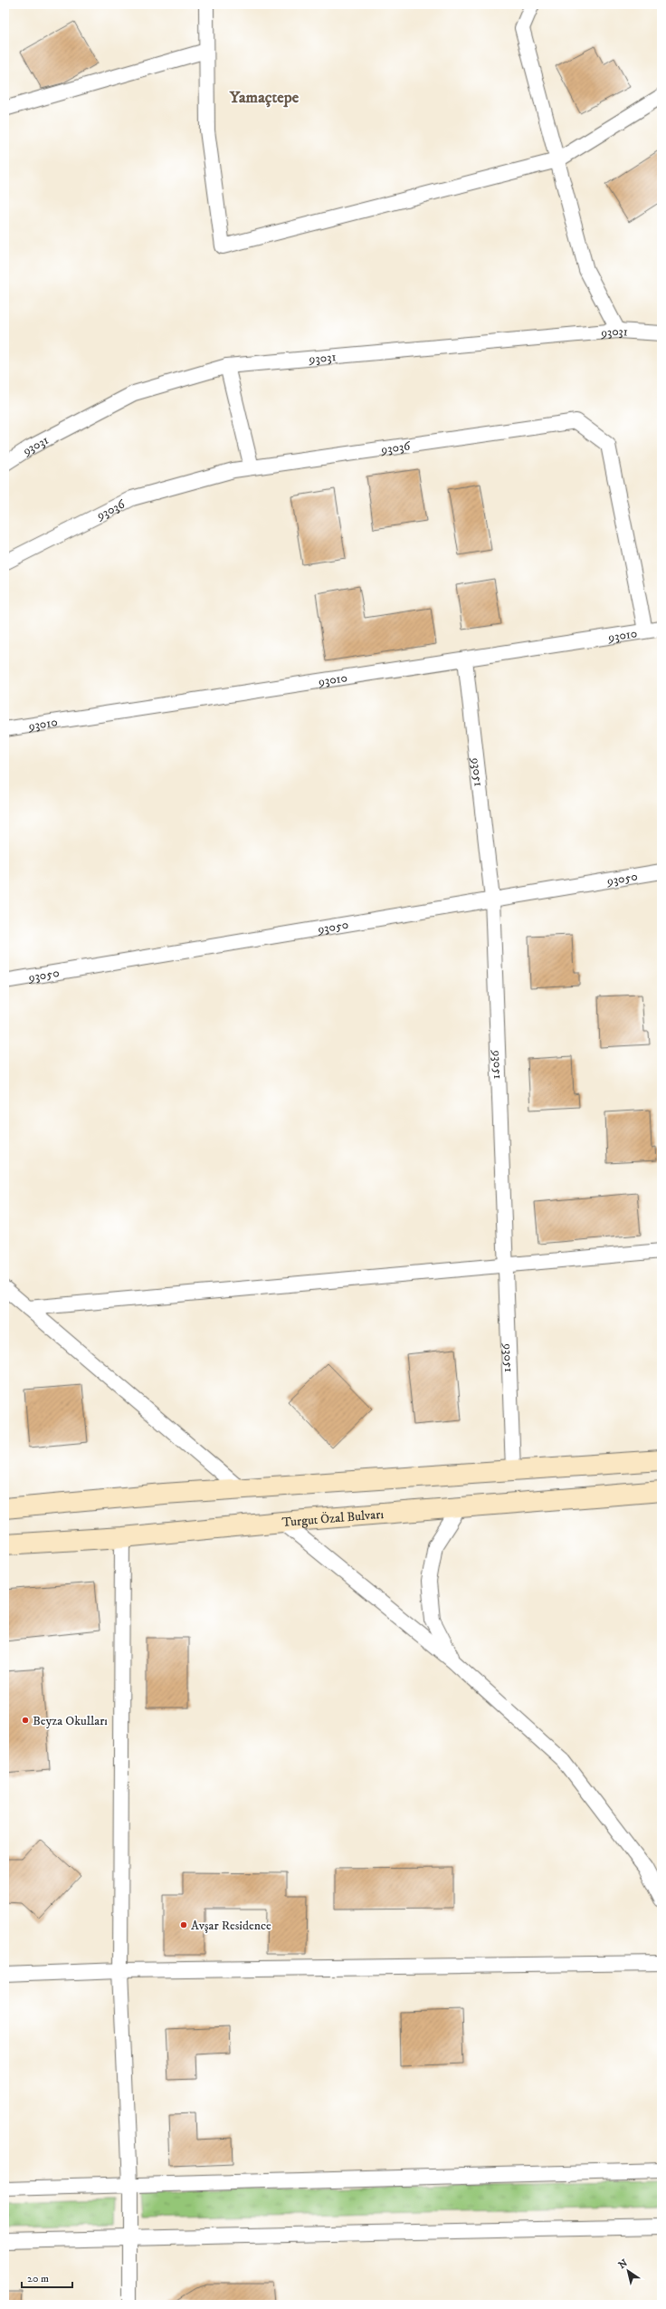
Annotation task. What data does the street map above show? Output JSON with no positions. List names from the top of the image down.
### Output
{
  "streets": {
    "main road": ["Turgut Özal Bulvarı"],
    "street": [
      "93031",
      "93036",
      "93010",
      "93051",
      "93050"
    ]
  },
  "crossings": [
    ["93036", "93010"],
    ["93010", "93051"],
    ["93051", "93050"]
  ],
  "districts": ["Yamaçtepe"],
  "places": ["Beyza Okulları", "Avşar Residence"],
  "scale_bar": "20 m",
  "north": "top left"
}
